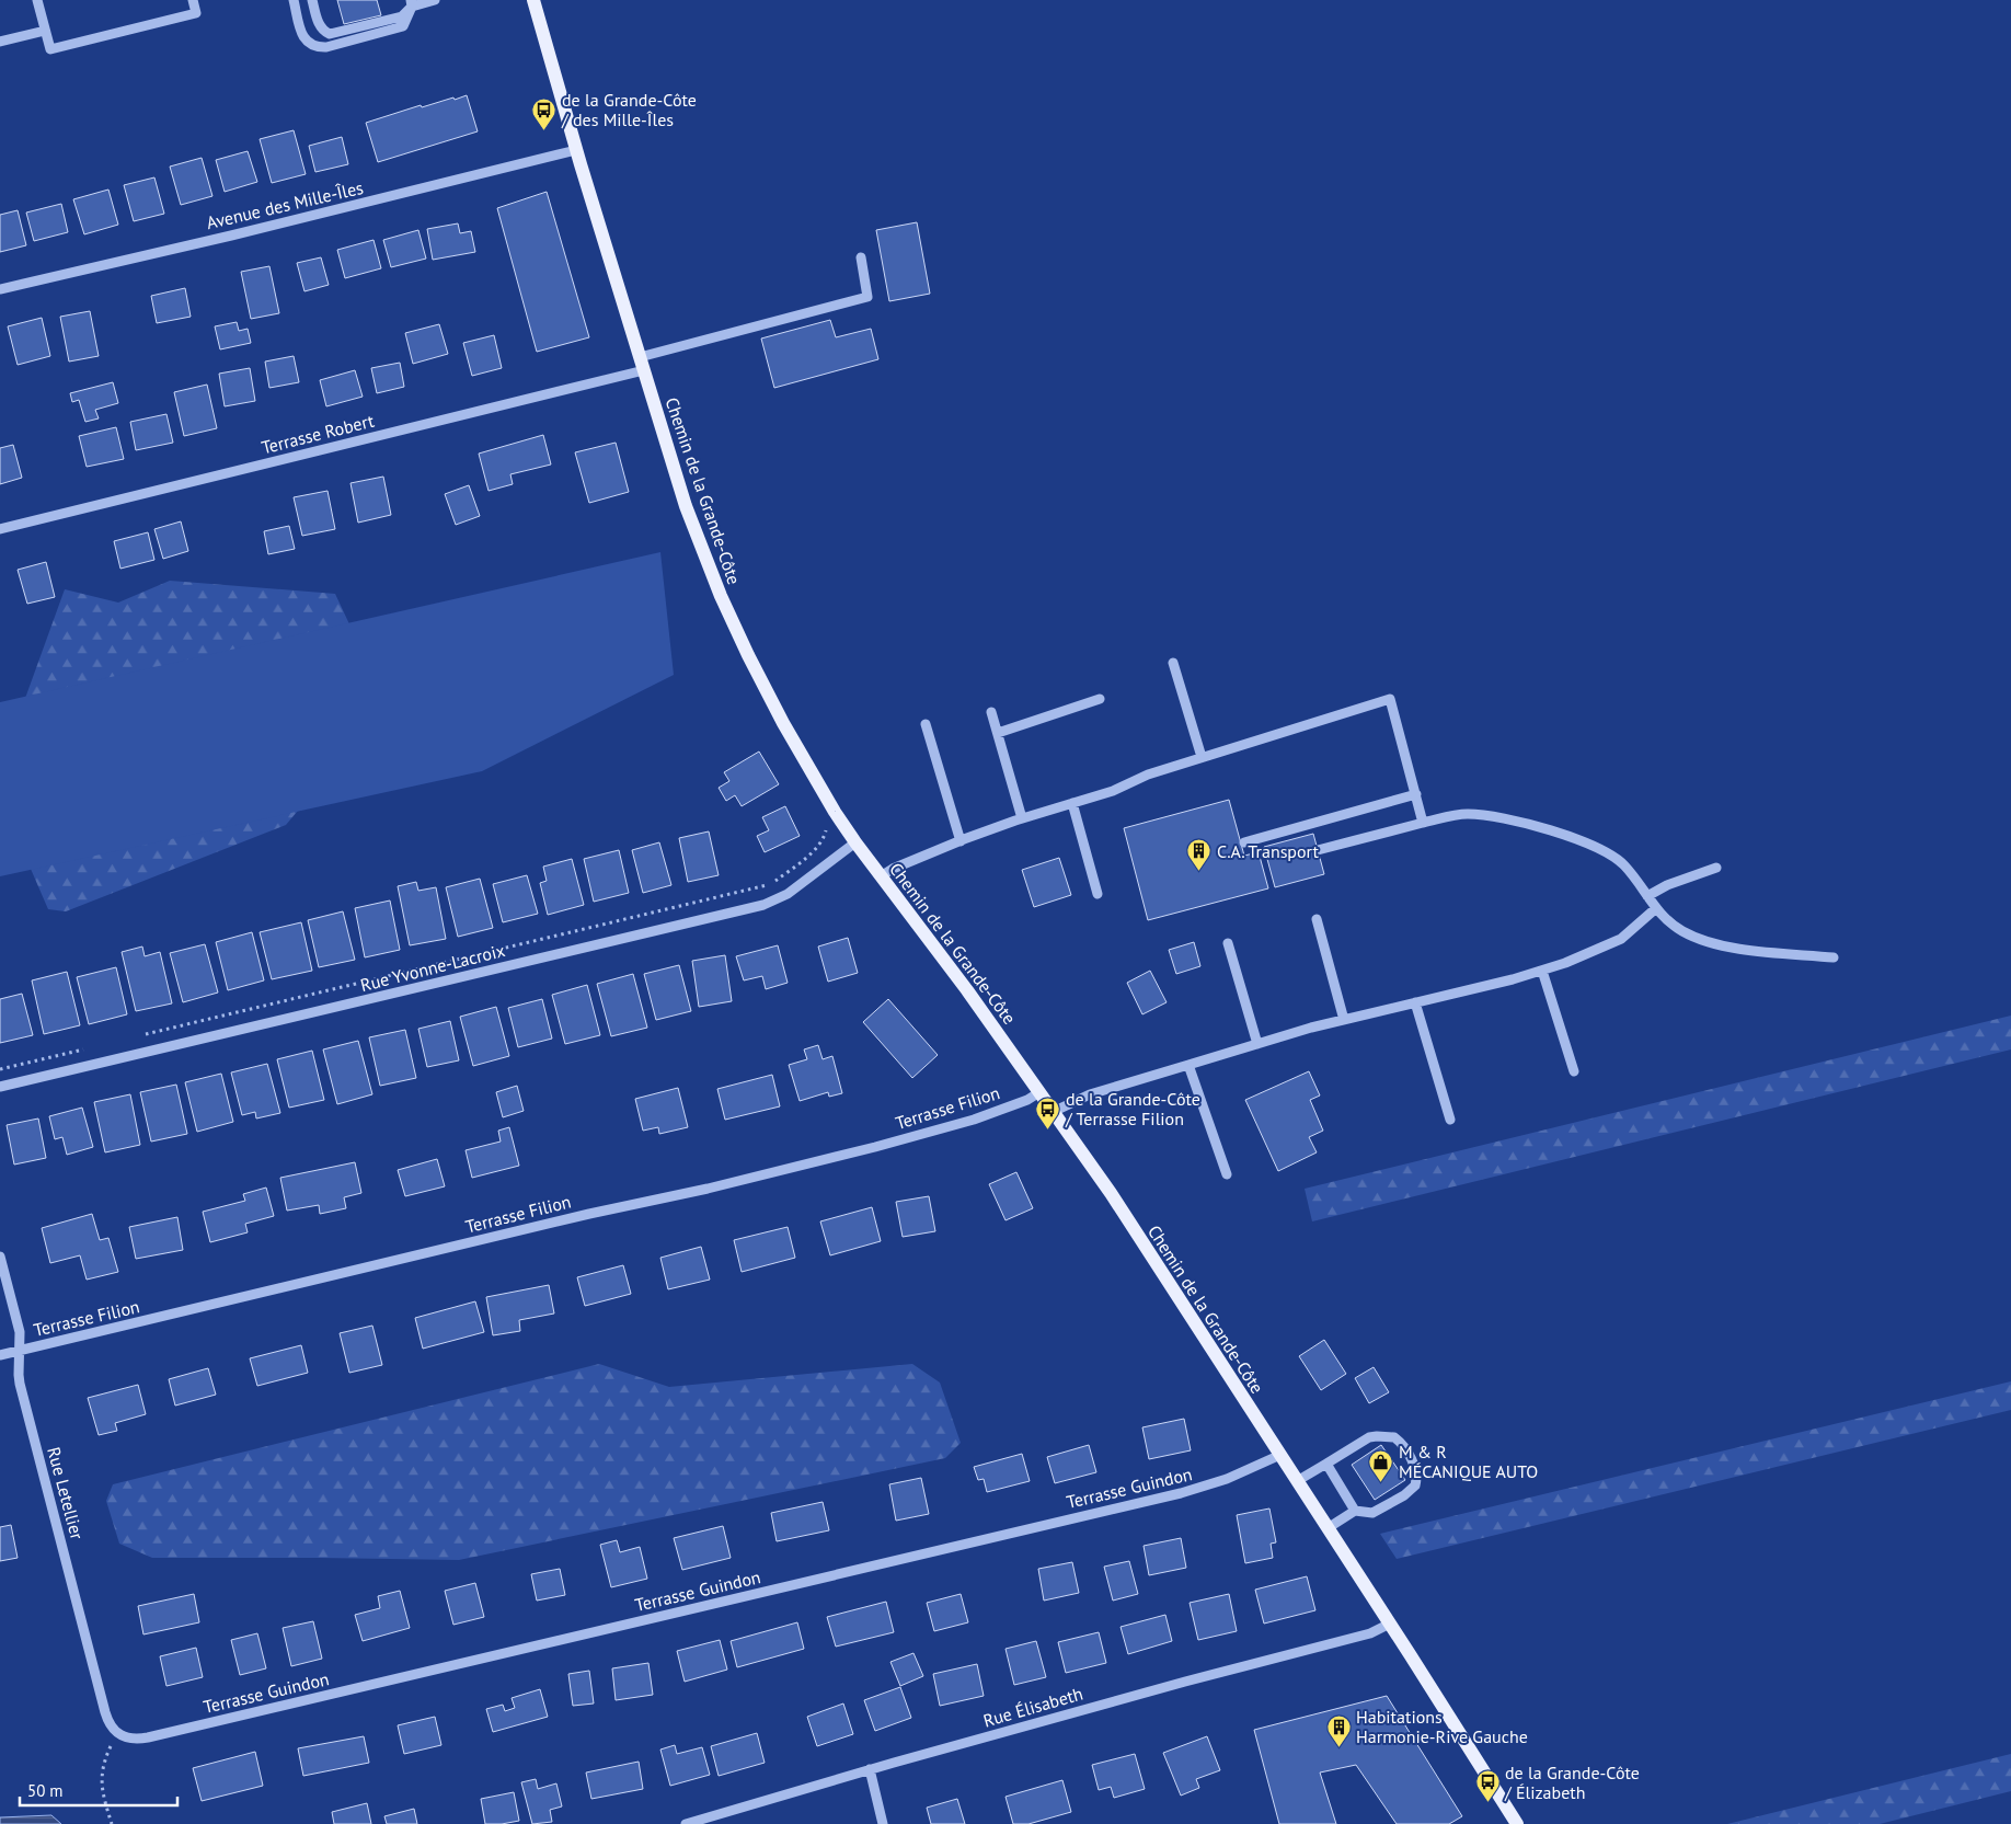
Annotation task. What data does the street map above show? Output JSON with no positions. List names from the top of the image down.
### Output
{
  "streets": {
    "main road": ["Chemin de la Grande-Côte"],
    "street": [
      "Avenue des Mille-Îles",
      "Terrasse Robert",
      "Rue Yvonne-Lacroix",
      "Terrasse Filion",
      "Terrasse Guindon",
      "Rue Letellier",
      "Rue Élisabeth"
    ]
  },
  "crossings": [
    ["Avenue des Mille-Îles", "Chemin de la Grande-Côte"],
    ["Terrasse Robert", "Chemin de la Grande-Côte"],
    ["Chemin de la Grande-Côte", "Rue Yvonne-Lacroix"],
    ["Chemin de la Grande-Côte", "Terrasse Filion"],
    ["Chemin de la Grande-Côte", "Terrasse Guindon"],
    ["Chemin de la Grande-Côte", "Rue Élisabeth"],
    ["Terrasse Filion", "Rue Letellier"],
    ["Terrasse Guindon", "Rue Letellier"]
  ],
  "places": {
    "bus stop": ["de la Grande-Côte / des Mille-Îles", "de la Grande-Côte / Terrasse Filion", "de la Grande-Côte / Élizabeth"],
    "building": ["C.A. Transport", "Habitations Harmonie-Rive Gauche"],
    "shop": ["M & R MÉCANIQUE AUTO"]
  },
  "scale_bar": "50 m"
}
